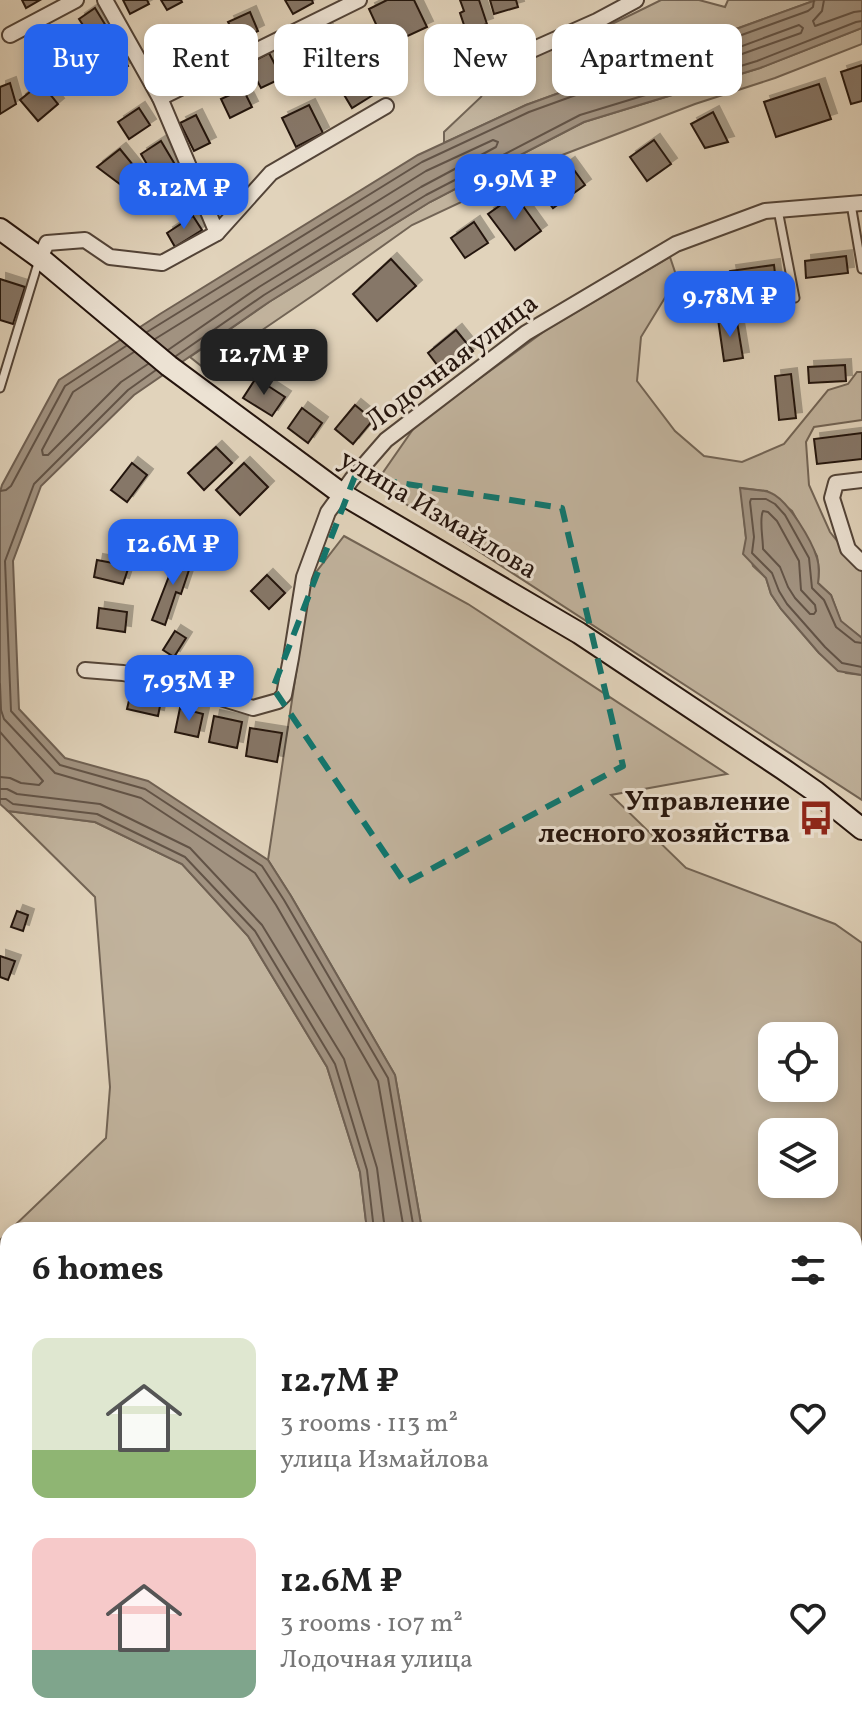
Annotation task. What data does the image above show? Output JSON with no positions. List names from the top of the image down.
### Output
{
  "streets": {
    "main road": ["улица Измайлова"],
    "street": ["Лодочная улица"]
  },
  "crossings": [
    ["Лодочная улица", "улица Измайлова"]
  ],
  "places": {
    "bus stop": ["Управление лесного хозяйства"]
  },
  "page": {
    "chip": [
      "Buy",
      "Rent",
      "Filters",
      "New",
      "Apartment"
    ],
    "price": [
      "9.9M ₽",
      "8.12M ₽",
      "9.78M ₽",
      "12.7M ₽",
      "12.6M ₽",
      "7.93M ₽"
    ],
    "heading": "6 homes",
    "list": [
      {
        "name": "12.7M ₽",
        "note": "3 rooms · 113 m² · улица Измайлова"
      },
      {
        "name": "12.6M ₽",
        "note": "3 rooms · 107 m² · Лодочная улица"
      }
    ]
  }
}
